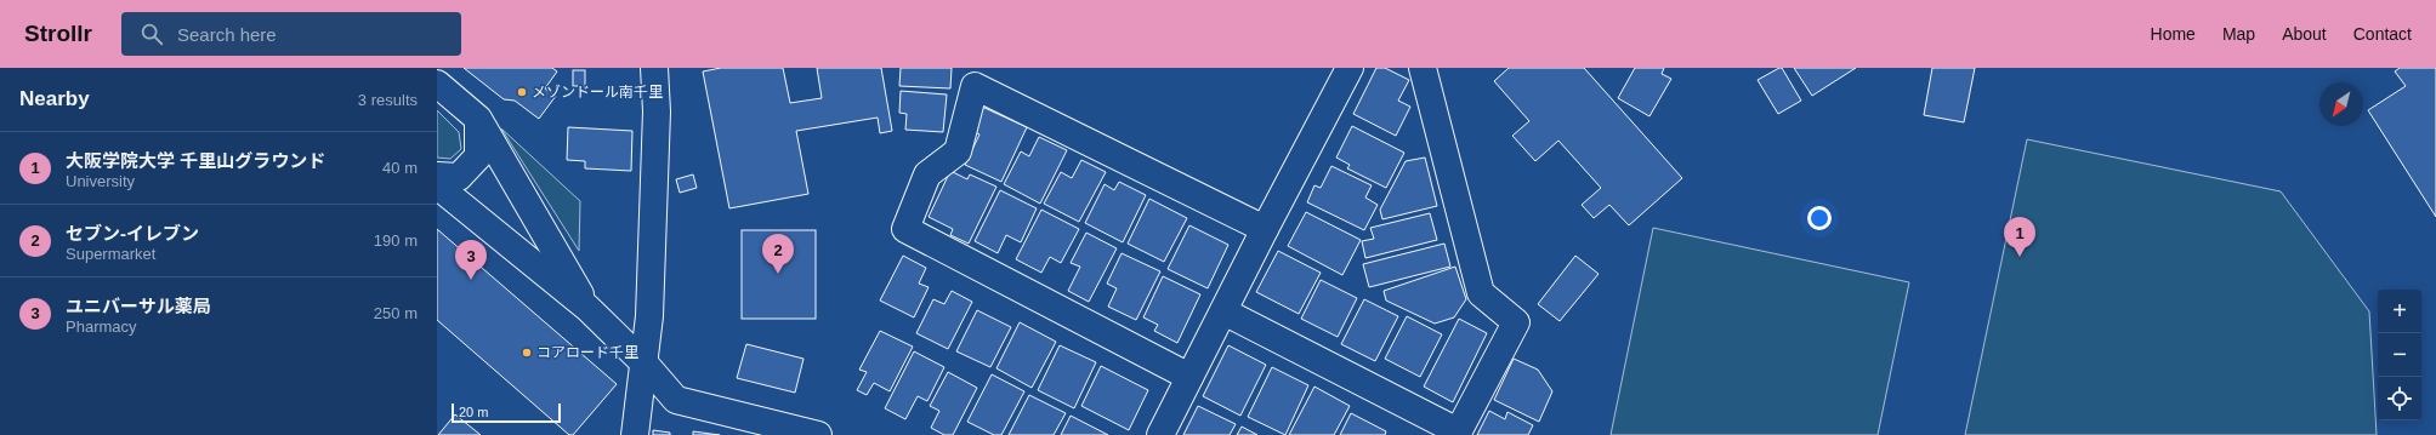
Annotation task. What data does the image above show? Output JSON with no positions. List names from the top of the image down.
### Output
{
  "places": ["メゾンドール南千里", "コアロード千里"],
  "scale_bar": "20 m",
  "north": "bottom left",
  "page": {
    "header": "Strollr",
    "search": "Search here",
    "nav": [
      "Home",
      "Map",
      "About",
      "Contact"
    ],
    "heading": ["Nearby", "3 results"],
    "list": [
      {
        "mark": "1",
        "name": "大阪学院大学 千里山グラウンド",
        "note": "University",
        "value": "40 m"
      },
      {
        "mark": "2",
        "name": "セブン-イレブン",
        "note": "Supermarket",
        "value": "190 m"
      },
      {
        "mark": "3",
        "name": "ユニバーサル薬局",
        "note": "Pharmacy",
        "value": "250 m"
      }
    ],
    "pins": ["1", "2", "3"],
    "map_buttons": ["+", "−"],
    "scale": "20 m"
  }
}
